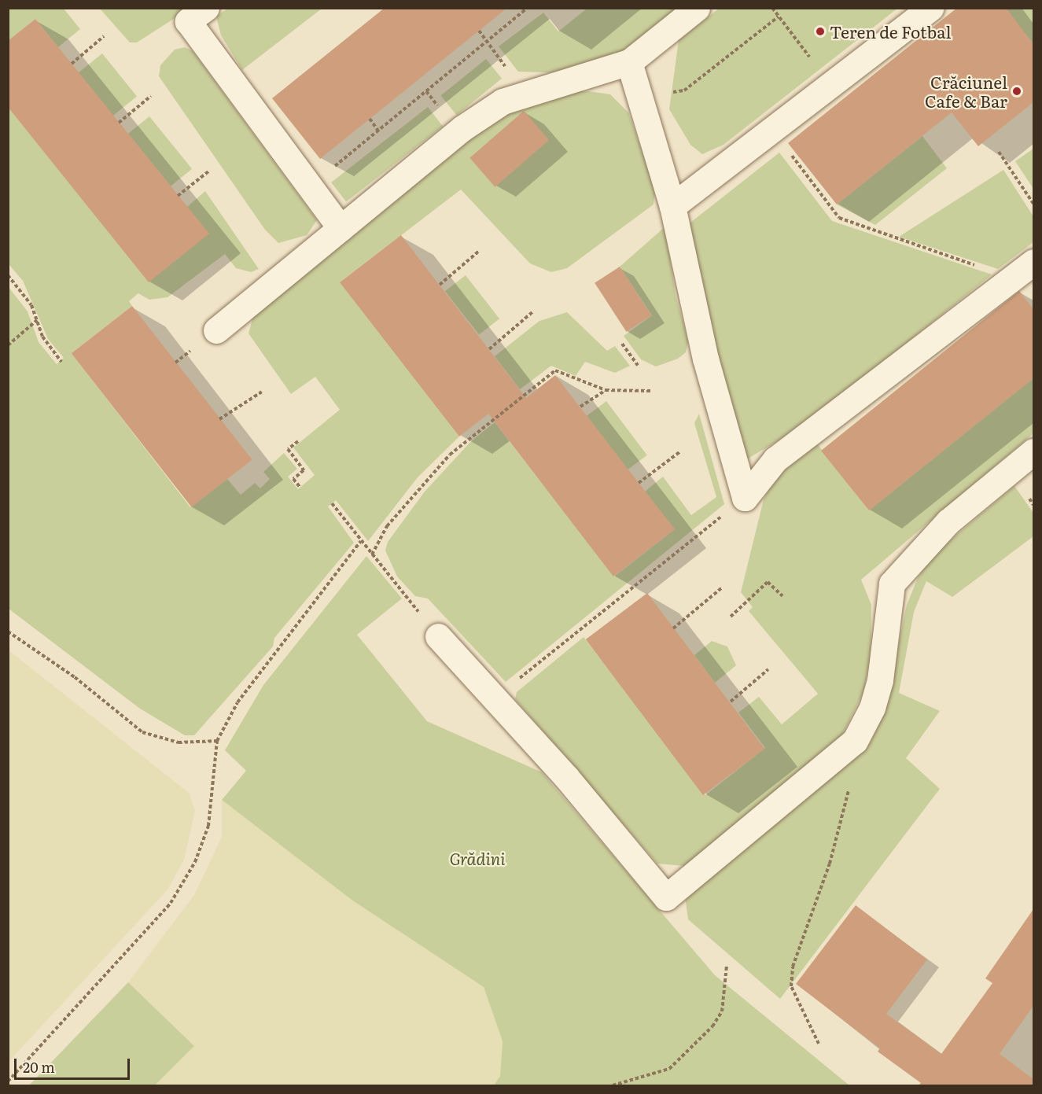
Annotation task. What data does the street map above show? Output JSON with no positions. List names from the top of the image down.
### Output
{
  "parks": ["Grădini"],
  "places": ["Teren de Fotbal", "Crăciunel Cafe & Bar"],
  "scale_bar": "20 m"
}
